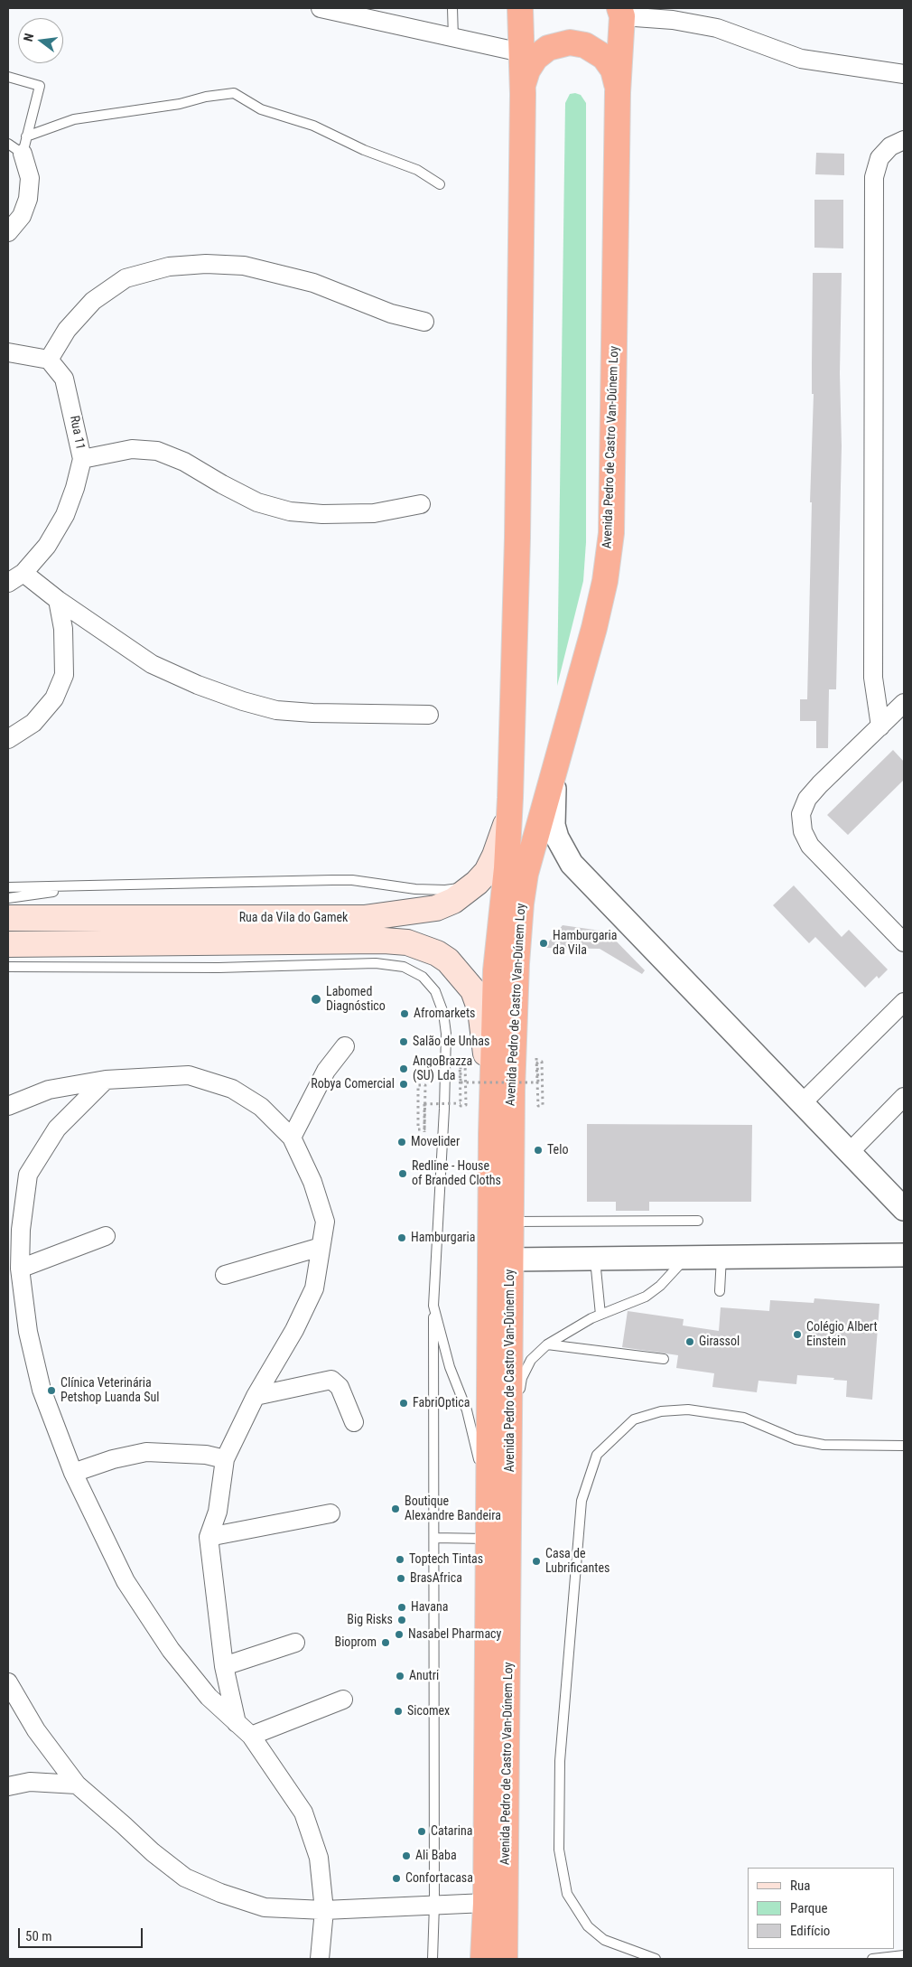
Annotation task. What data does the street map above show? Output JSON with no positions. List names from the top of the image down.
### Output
{
  "streets": {
    "highway": ["Avenida Pedro de Castro Van-Dúnem Loy"],
    "main road": ["Rua da Vila do Gamek"],
    "street": ["Rua 11"]
  },
  "crossings": [
    ["Avenida Pedro de Castro Van-Dúnem Loy", "Rua da Vila do Gamek"]
  ],
  "places": [
    "Hamburgaria da Vila",
    "Labomed Diagnóstico",
    "Afromarkets",
    "Salão de Unhas",
    "AngoBrazza (SU) Lda",
    "Robya Comercial",
    "Movelider",
    "Telo",
    "Redline - House of Branded Cloths",
    "Hamburgaria",
    "Colégio Albert Einstein",
    "Girassol",
    "Clínica Veterinária Petshop Luanda Sul",
    "FabriOptica",
    "Boutique Alexandre Bandeira",
    "Toptech Tintas",
    "Casa de Lubrificantes",
    "BrasAfrica",
    "Havana",
    "Big Risks",
    "Nasabel Pharmacy",
    "Bioprom",
    "Anutri",
    "Sicomex",
    "Catarina",
    "Ali Baba",
    "Confortacasa"
  ],
  "legend": ["Rua", "Parque", "Edifício"],
  "scale_bar": "50 m",
  "north": "left"
}
